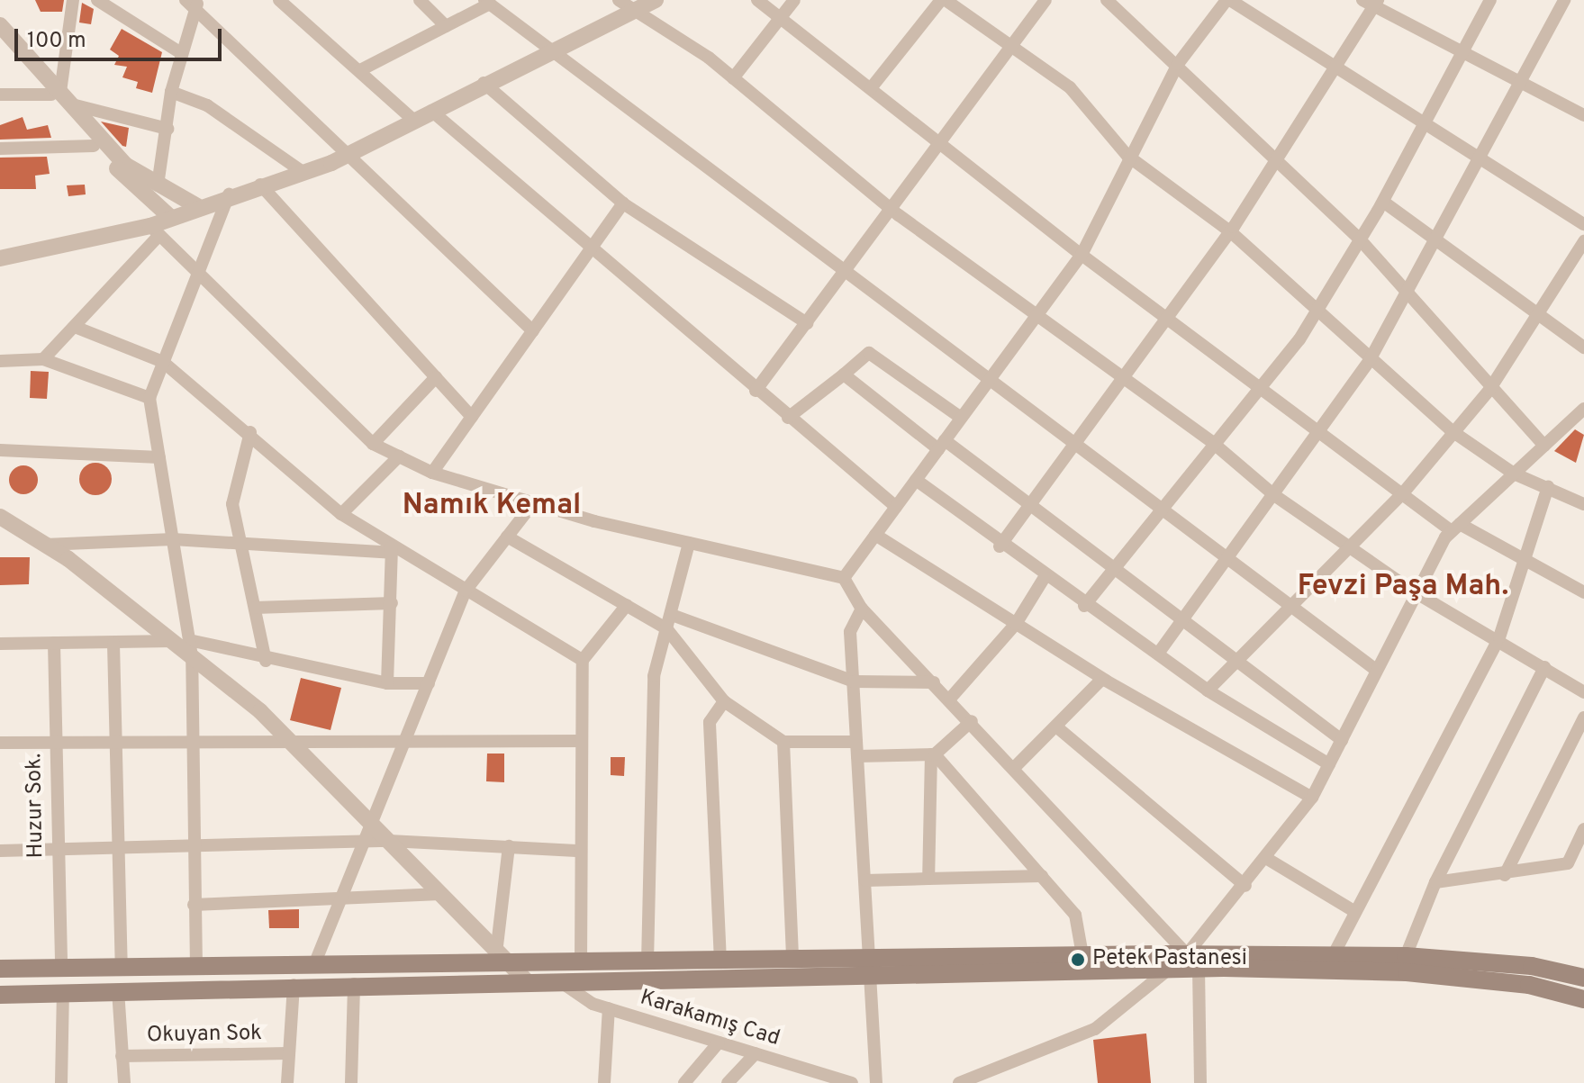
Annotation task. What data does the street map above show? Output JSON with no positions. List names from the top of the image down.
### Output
{
  "streets": {
    "street": ["Huzur Sok.", "Karakamış Cad", "Okuyan Sok"]
  },
  "districts": ["Namık Kemal", "Fevzi Paşa Mah."],
  "places": ["Petek Pastanesi"],
  "scale_bar": "100 m"
}
